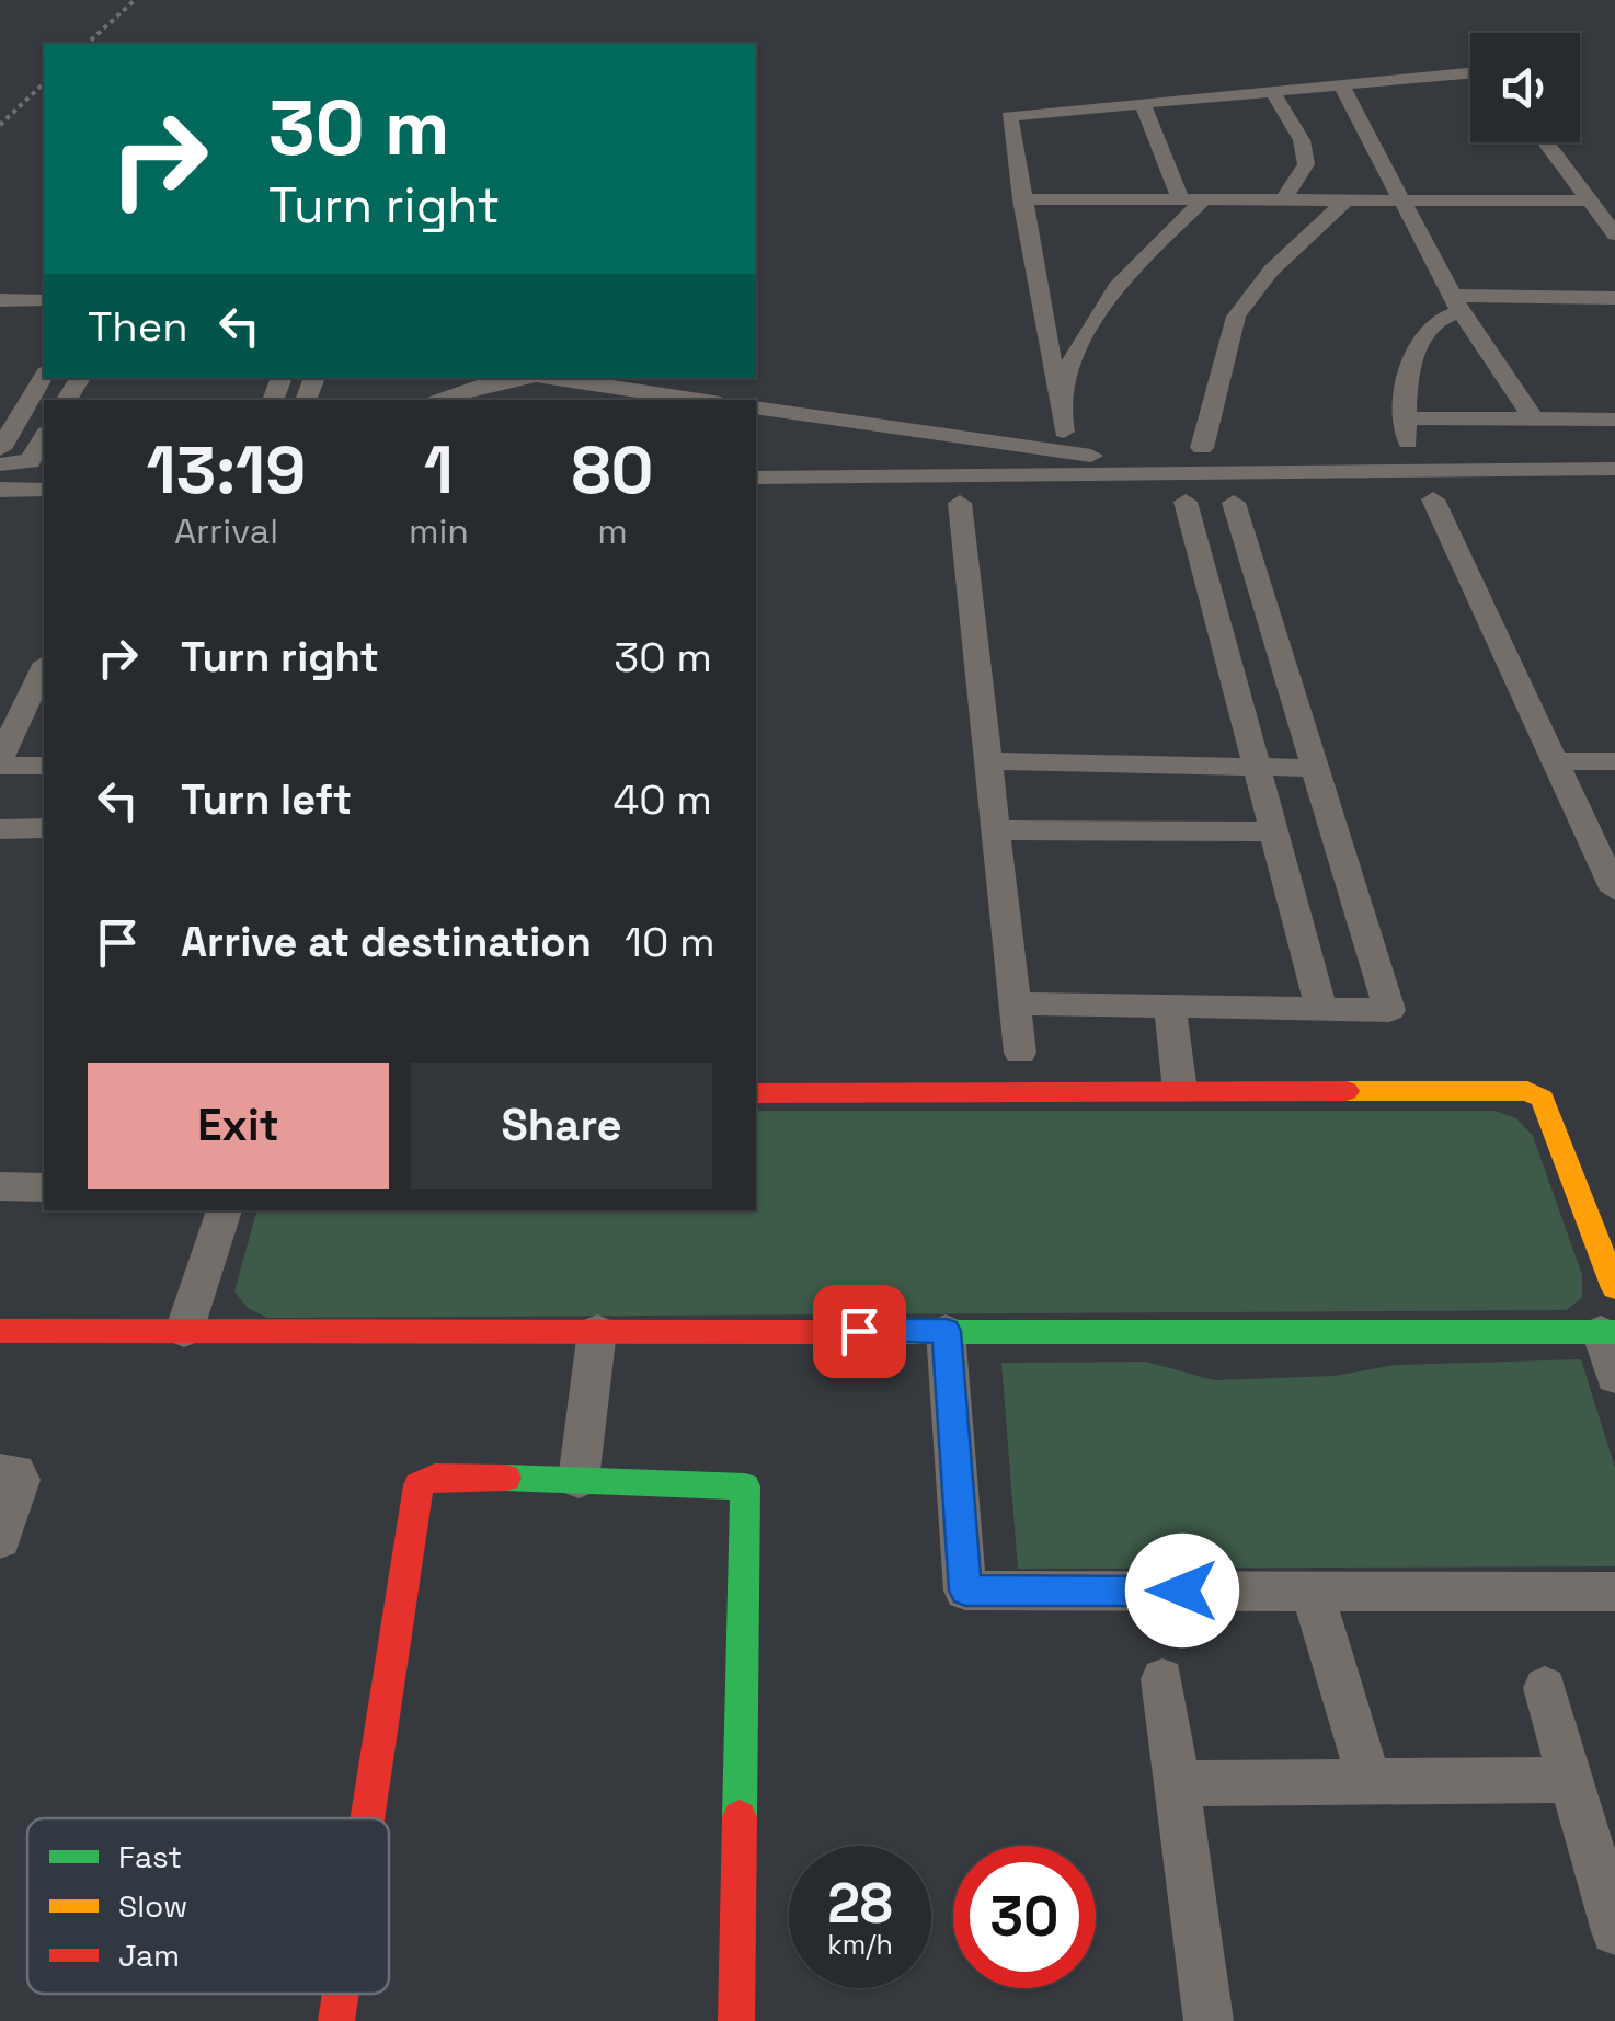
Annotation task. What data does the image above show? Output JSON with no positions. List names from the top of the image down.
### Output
{
  "legend": ["Fast", "Slow", "Jam"],
  "page": {
    "turn": ["30 m", "Turn right"],
    "then": "Then",
    "eta": [
      "13:19",
      "Arrival",
      "1",
      "min",
      "80",
      "m"
    ],
    "list": [
      {
        "name": "Turn right",
        "value": "30 m"
      },
      {
        "name": "Turn left",
        "value": "40 m"
      },
      {
        "name": "Arrive at destination",
        "value": "10 m"
      }
    ],
    "buttons": ["Exit", "Share"],
    "speed": "28 km/h",
    "limit": "30"
  }
}
